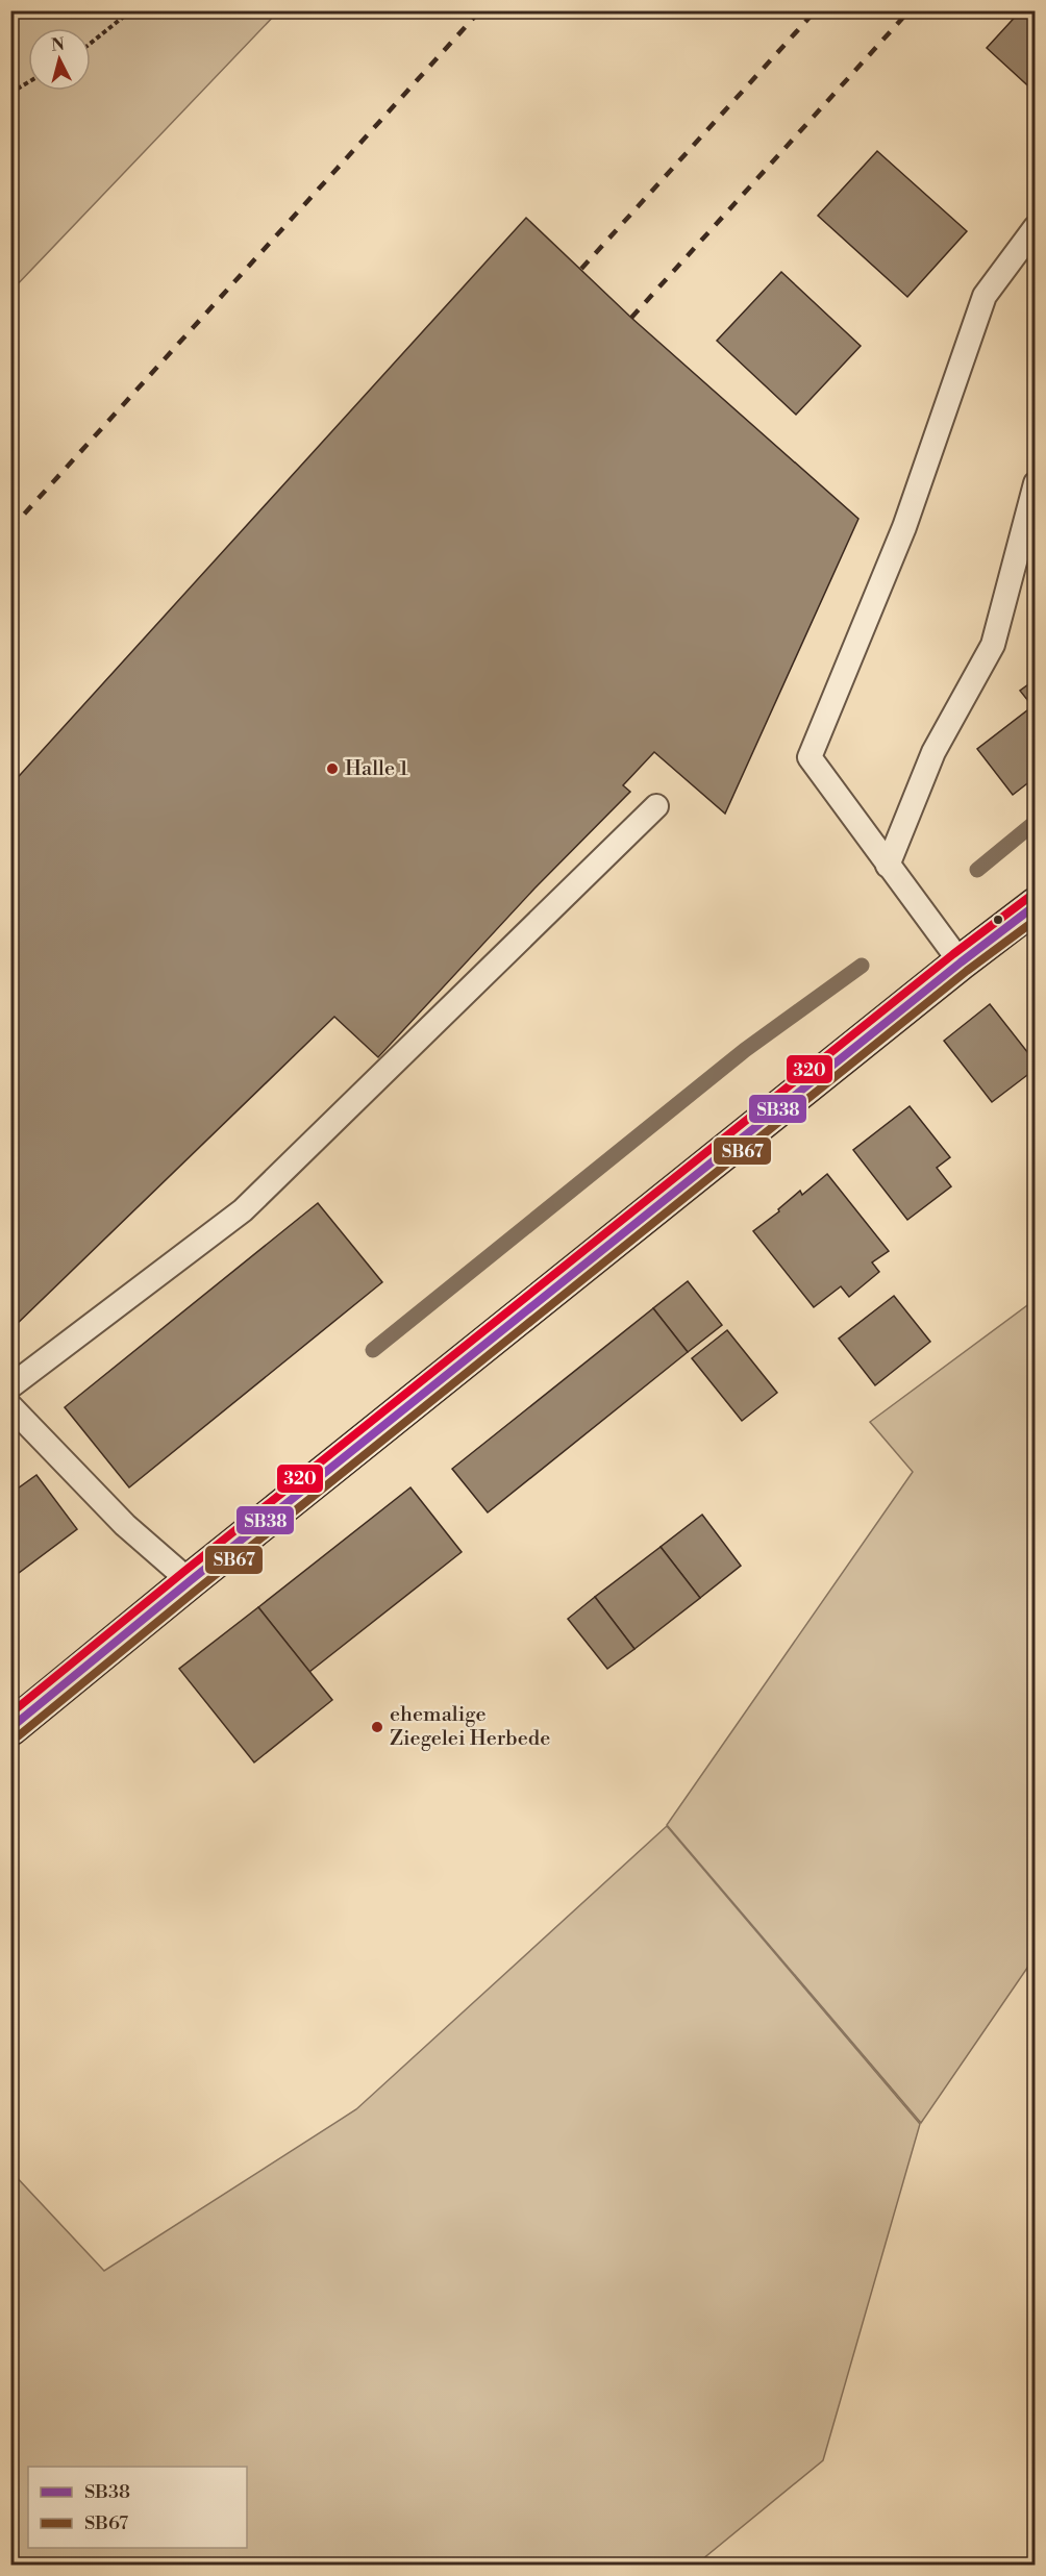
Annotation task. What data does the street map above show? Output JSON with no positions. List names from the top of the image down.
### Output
{
  "places": ["Halle 1", "ehemalige Ziegelei Herbede"],
  "lines": ["transit line 320", "transit line SB38", "transit line SB67"],
  "legend": ["SB38", "SB67"],
  "north": "top"
}
